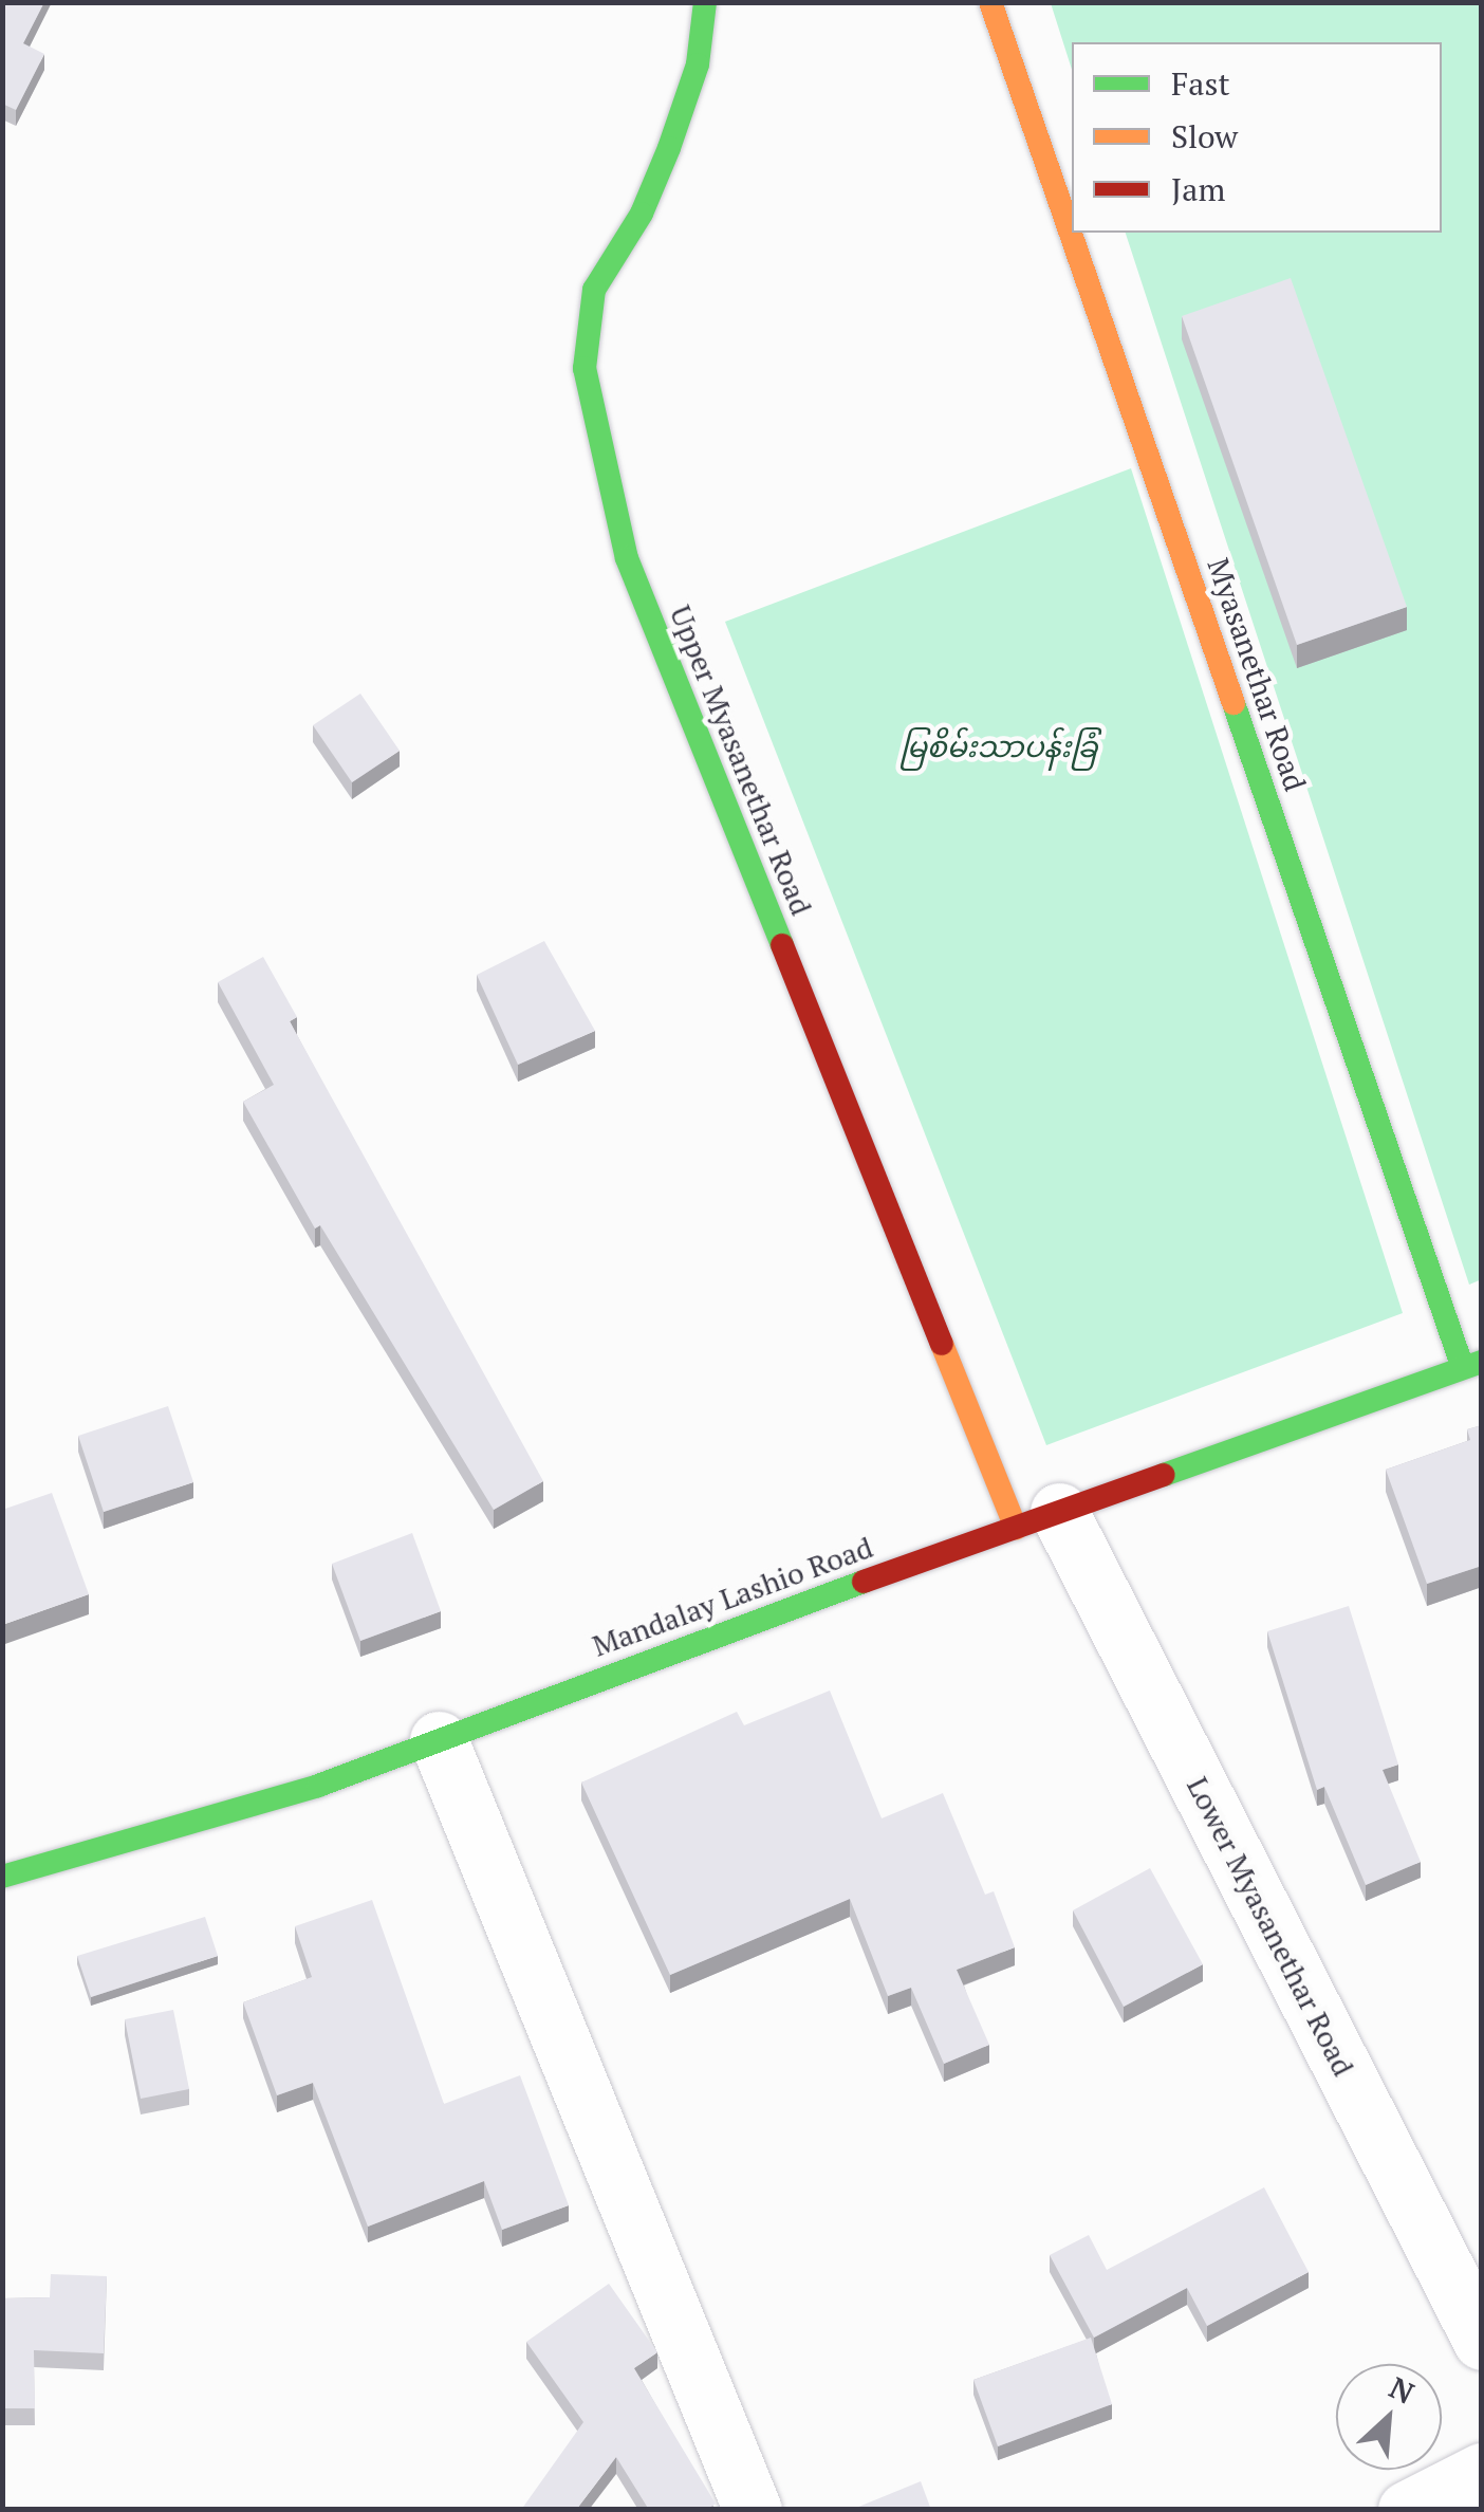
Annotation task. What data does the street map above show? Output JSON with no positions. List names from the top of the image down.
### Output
{
  "streets": {
    "main road": ["Myasanethar Road", "Upper Myasanethar Road", "Mandalay Lashio Road"],
    "street": ["Lower Myasanethar Road"]
  },
  "crossings": [
    ["Myasanethar Road", "Mandalay Lashio Road"],
    ["Upper Myasanethar Road", "Mandalay Lashio Road"],
    ["Upper Myasanethar Road", "Lower Myasanethar Road"],
    ["Mandalay Lashio Road", "Lower Myasanethar Road"]
  ],
  "parks": ["မြစိမ်းသာပန်းခြံ"],
  "legend": ["Fast", "Slow", "Jam"],
  "north": "top right"
}
